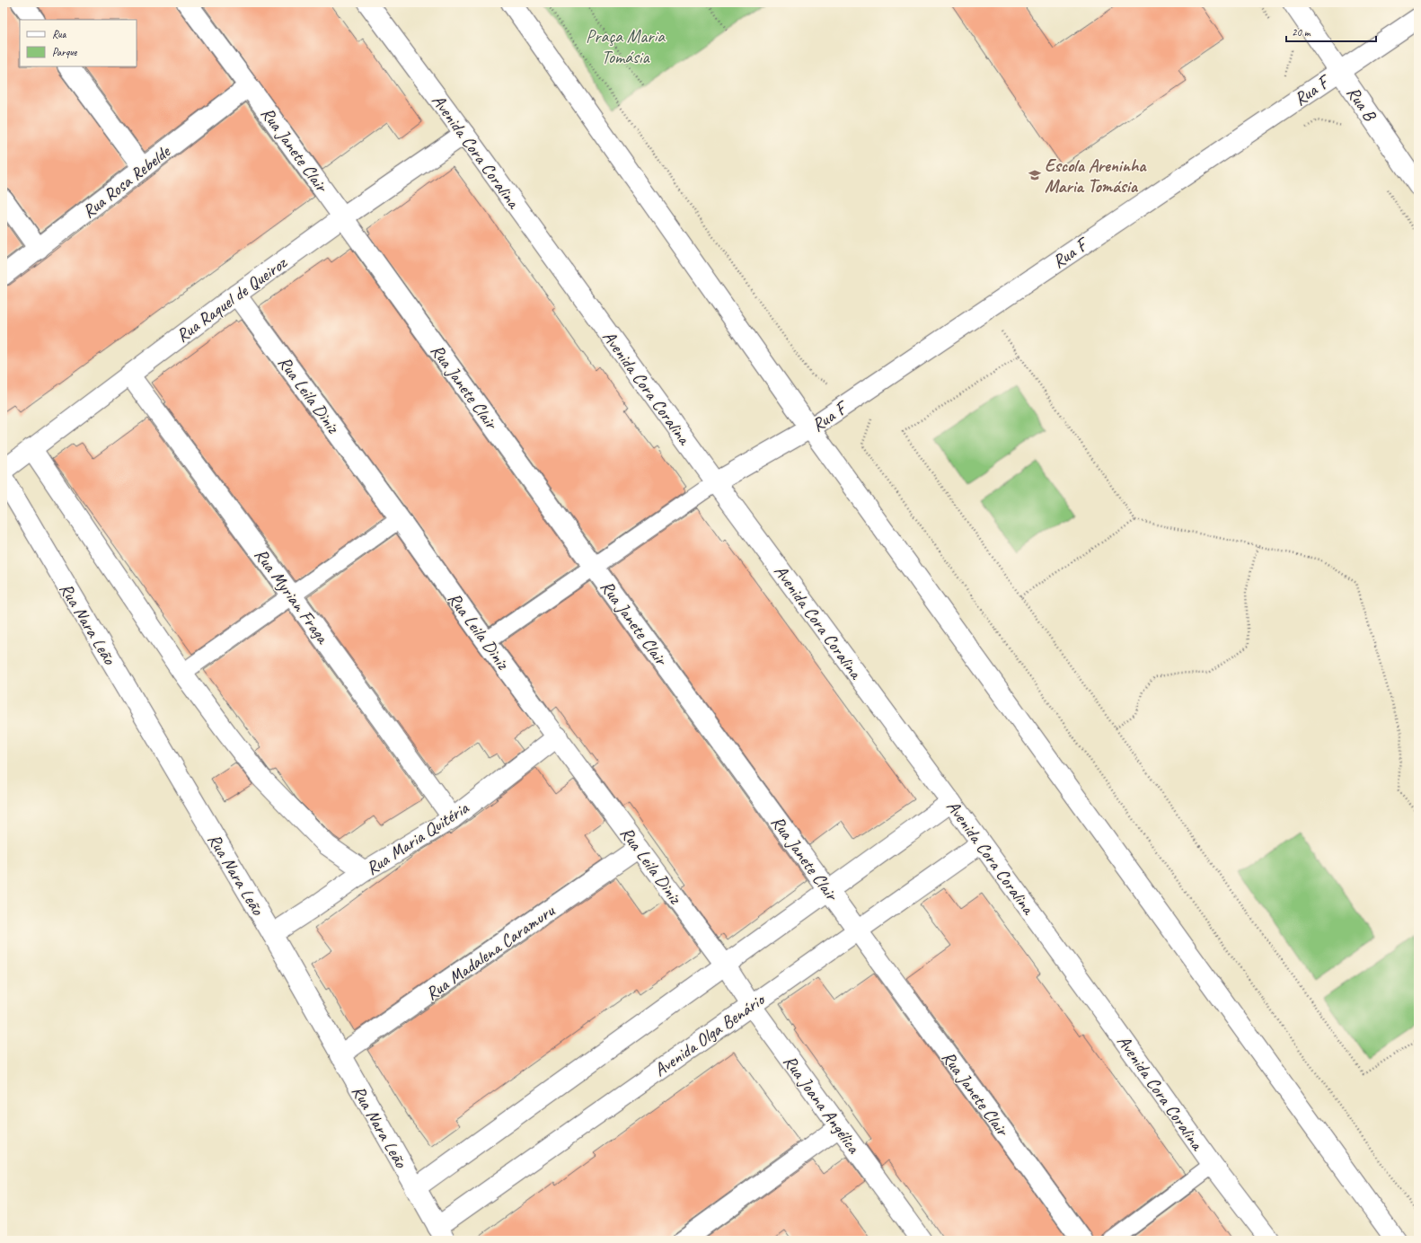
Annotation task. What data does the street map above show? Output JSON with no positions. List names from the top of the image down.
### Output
{
  "streets": {
    "street": [
      "Rua F",
      "Rua B",
      "Rua Janete Clair",
      "Avenida Cora Coralina",
      "Rua Rosa Rebelde",
      "Rua Raquel de Queiroz",
      "Rua Leila Diniz",
      "Rua Myrian Fraga",
      "Rua Nara Leão",
      "Rua Maria Quitéria",
      "Rua Madalena Caramuru",
      "Avenida Olga Benário",
      "Rua Joana Angélica"
    ]
  },
  "crossings": [
    ["Rua F", "Rua B"],
    ["Rua F", "Avenida Cora Coralina"],
    ["Rua Janete Clair", "Rua Rosa Rebelde"],
    ["Rua Janete Clair", "Rua Raquel de Queiroz"],
    ["Rua Janete Clair", "Avenida Olga Benário"],
    ["Avenida Cora Coralina", "Rua Raquel de Queiroz"],
    ["Avenida Cora Coralina", "Avenida Olga Benário"],
    ["Rua Raquel de Queiroz", "Rua Leila Diniz"],
    ["Rua Raquel de Queiroz", "Rua Myrian Fraga"],
    ["Rua Leila Diniz", "Rua Maria Quitéria"],
    ["Rua Leila Diniz", "Rua Madalena Caramuru"],
    ["Rua Leila Diniz", "Rua Joana Angélica"],
    ["Rua Myrian Fraga", "Rua Maria Quitéria"],
    ["Rua Nara Leão", "Rua Maria Quitéria"],
    ["Rua Nara Leão", "Rua Madalena Caramuru"],
    ["Rua Nara Leão", "Avenida Olga Benário"],
    ["Avenida Olga Benário", "Rua Joana Angélica"]
  ],
  "parks": ["Praça Maria Tomásia"],
  "places": {
    "school or university": ["Escola Areninha Maria Tomásia"]
  },
  "legend": ["Rua", "Parque"],
  "scale_bar": "20 m"
}
